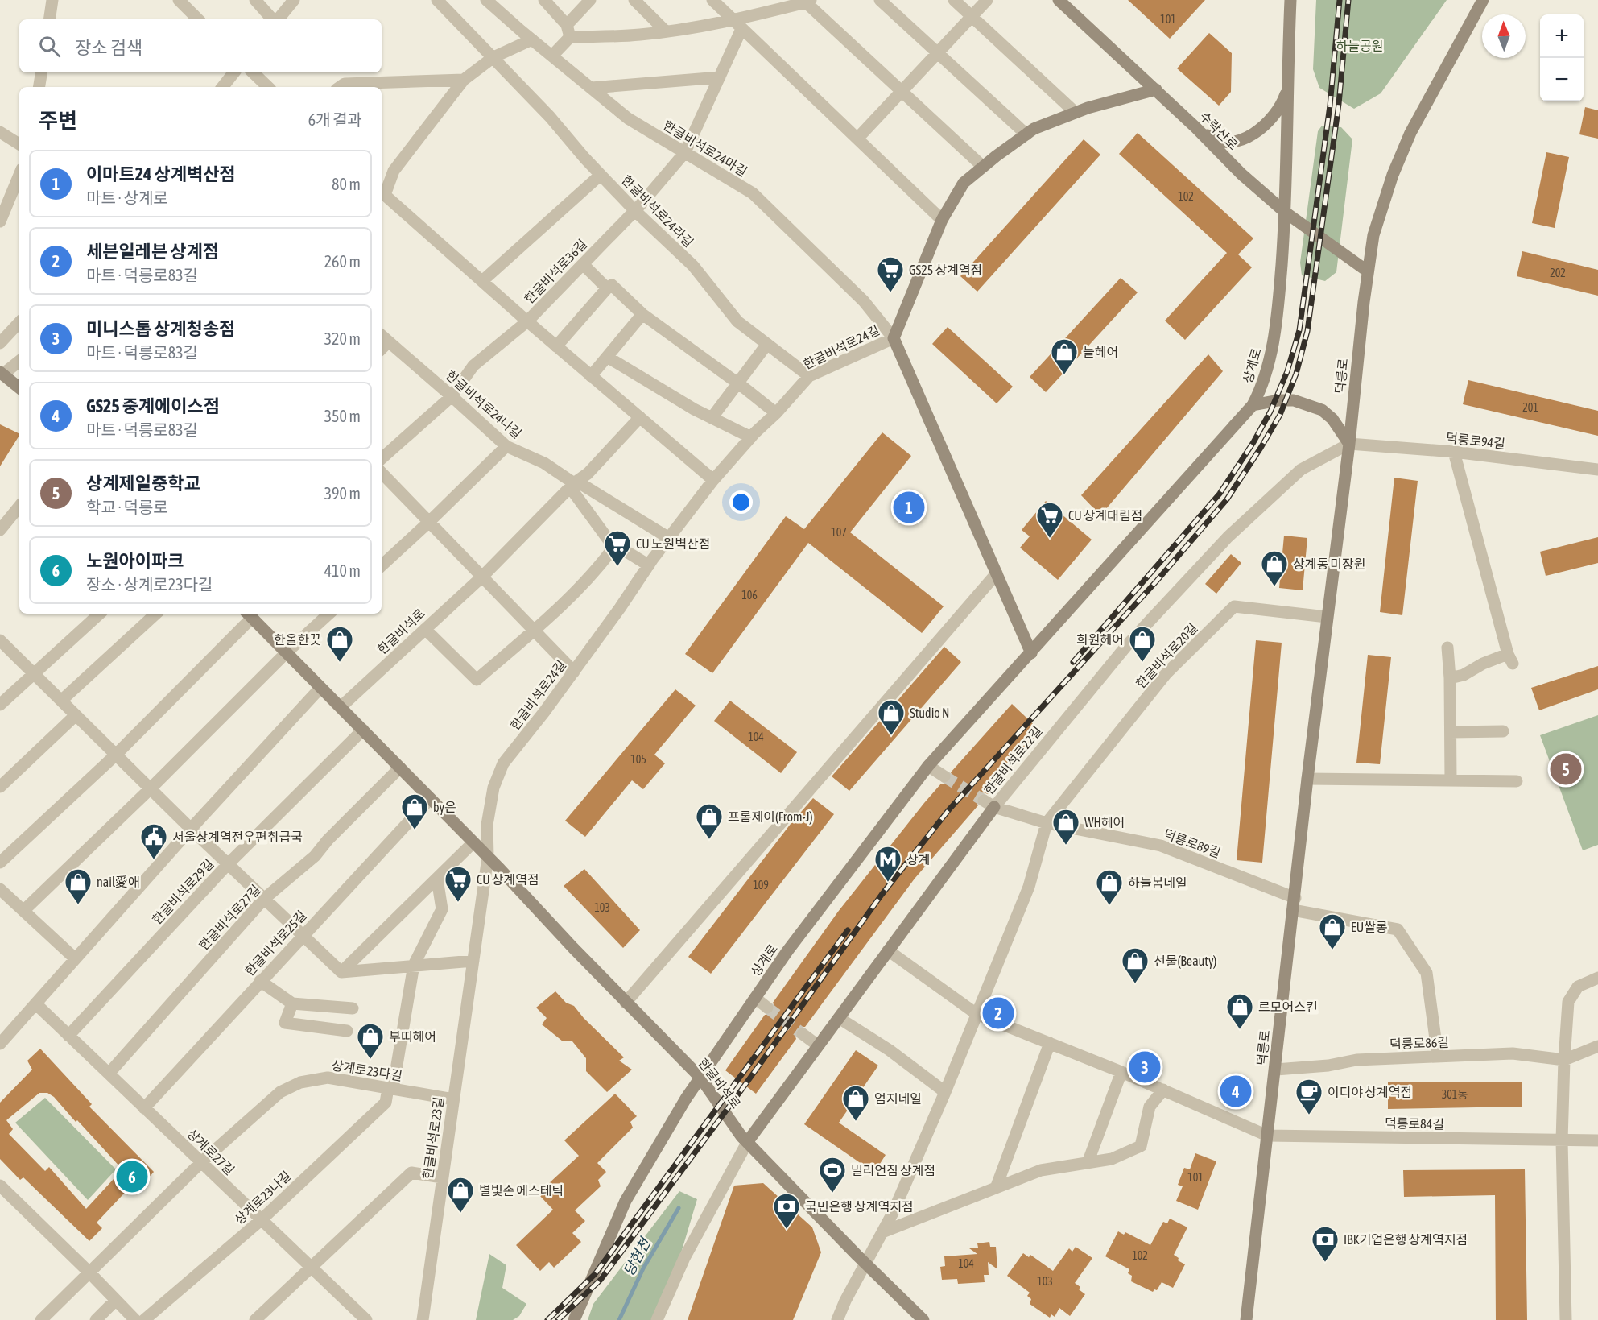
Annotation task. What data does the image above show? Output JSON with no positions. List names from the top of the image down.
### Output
{
  "streets": {
    "main road": [
      "수락산로",
      "한글비석로24길",
      "상계로",
      "덕릉로",
      "한글비석로",
      "한글비석로22길"
    ],
    "street": [
      "한글비석로24마길",
      "한글비석로24라길",
      "한글비석로36길",
      "한글비석로24나길",
      "덕릉로94길",
      "한글비석로20길",
      "덕릉로89길",
      "한글비석로29길",
      "한글비석로27길",
      "한글비석로25길",
      "덕릉로86길",
      "상계로23다길",
      "덕릉로84길",
      "한글비석로23길",
      "상계로27길",
      "상계로23나길"
    ]
  },
  "crossings": [
    ["수락산로", "한글비석로24길"],
    ["수락산로", "상계로"],
    ["수락산로", "덕릉로"],
    ["한글비석로24마길", "한글비석로36길"],
    ["한글비석로24마길", "한글비석로24길"],
    ["한글비석로24라길", "한글비석로36길"],
    ["한글비석로24라길", "한글비석로24길"],
    ["한글비석로36길", "한글비석로24나길"],
    ["한글비석로24길", "한글비석로24나길"],
    ["한글비석로24길", "한글비석로"],
    ["한글비석로24길", "한글비석로23길"],
    ["상계로", "한글비석로"],
    ["덕릉로", "덕릉로94길"],
    ["덕릉로", "한글비석로20길"],
    ["덕릉로", "한글비석로22길"],
    ["덕릉로", "덕릉로89길"],
    ["덕릉로", "덕릉로86길"],
    ["덕릉로", "덕릉로84길"],
    ["한글비석로24나길", "한글비석로"],
    ["덕릉로94길", "한글비석로22길"],
    ["한글비석로", "한글비석로20길"],
    ["한글비석로", "한글비석로22길"],
    ["한글비석로", "한글비석로29길"],
    ["한글비석로", "한글비석로27길"],
    ["한글비석로", "한글비석로25길"],
    ["한글비석로", "한글비석로23길"],
    ["한글비석로20길", "덕릉로89길"],
    ["덕릉로89길", "덕릉로86길"],
    ["한글비석로29길", "상계로27길"],
    ["한글비석로27길", "상계로27길"],
    ["한글비석로25길", "상계로27길"],
    ["상계로23다길", "한글비석로23길"],
    ["상계로23다길", "상계로27길"],
    ["상계로23다길", "상계로23나길"],
    ["상계로27길", "상계로23나길"]
  ],
  "water": ["당현천"],
  "parks": ["하늘공원"],
  "places": {
    "supermarket": [
      "GS25 상계역점",
      "CU 상계대림점",
      "CU 노원벽산점",
      "CU 상계역점"
    ],
    "shop": [
      "늘헤어",
      "상계동 미장원",
      "한올한끗",
      "희원헤어",
      "Studio N",
      "by은",
      "프롬제이(From-J)",
      "WH헤어",
      "nail愛애",
      "하늘봄네일",
      "EU쌀롱",
      "선물(Beauty)",
      "르모어스킨",
      "부띠헤어",
      "엄지네일",
      "별빛손 에스테틱"
    ],
    "public building": ["서울상계역전우편취급국"],
    "metro station": ["상계"],
    "cafe": ["이디야 상계역점"],
    "sports": ["밀리언짐 상계점"],
    "bank": ["국민은행 상계역지점", "IBK기업은행 상계역지점"]
  },
  "house_numbers": [
    "101",
    "102",
    "202",
    "201",
    "107",
    "106",
    "104",
    "105",
    "109",
    "103",
    "301동",
    "101",
    "102",
    "104",
    "103"
  ],
  "north": "top",
  "page": {
    "map_buttons": ["+", "−"],
    "search": "장소 검색",
    "heading": ["주변", "6개 결과"],
    "list": [
      {
        "mark": "1",
        "name": "이마트24 상계벽산점",
        "note": "마트 · 상계로",
        "value": "80 m"
      },
      {
        "mark": "2",
        "name": "세븐일레븐 상계점",
        "note": "마트 · 덕릉로83길",
        "value": "260 m"
      },
      {
        "mark": "3",
        "name": "미니스톱 상계청송점",
        "note": "마트 · 덕릉로83길",
        "value": "320 m"
      },
      {
        "mark": "4",
        "name": "GS25 중계에이스점",
        "note": "마트 · 덕릉로83길",
        "value": "350 m"
      },
      {
        "mark": "5",
        "name": "상계제일중학교",
        "note": "학교 · 덕릉로",
        "value": "390 m"
      },
      {
        "mark": "6",
        "name": "노원아이파크",
        "note": "장소 · 상계로23다길",
        "value": "410 m"
      }
    ],
    "pins": [
      "1",
      "5",
      "2",
      "3",
      "4",
      "6"
    ]
  }
}
